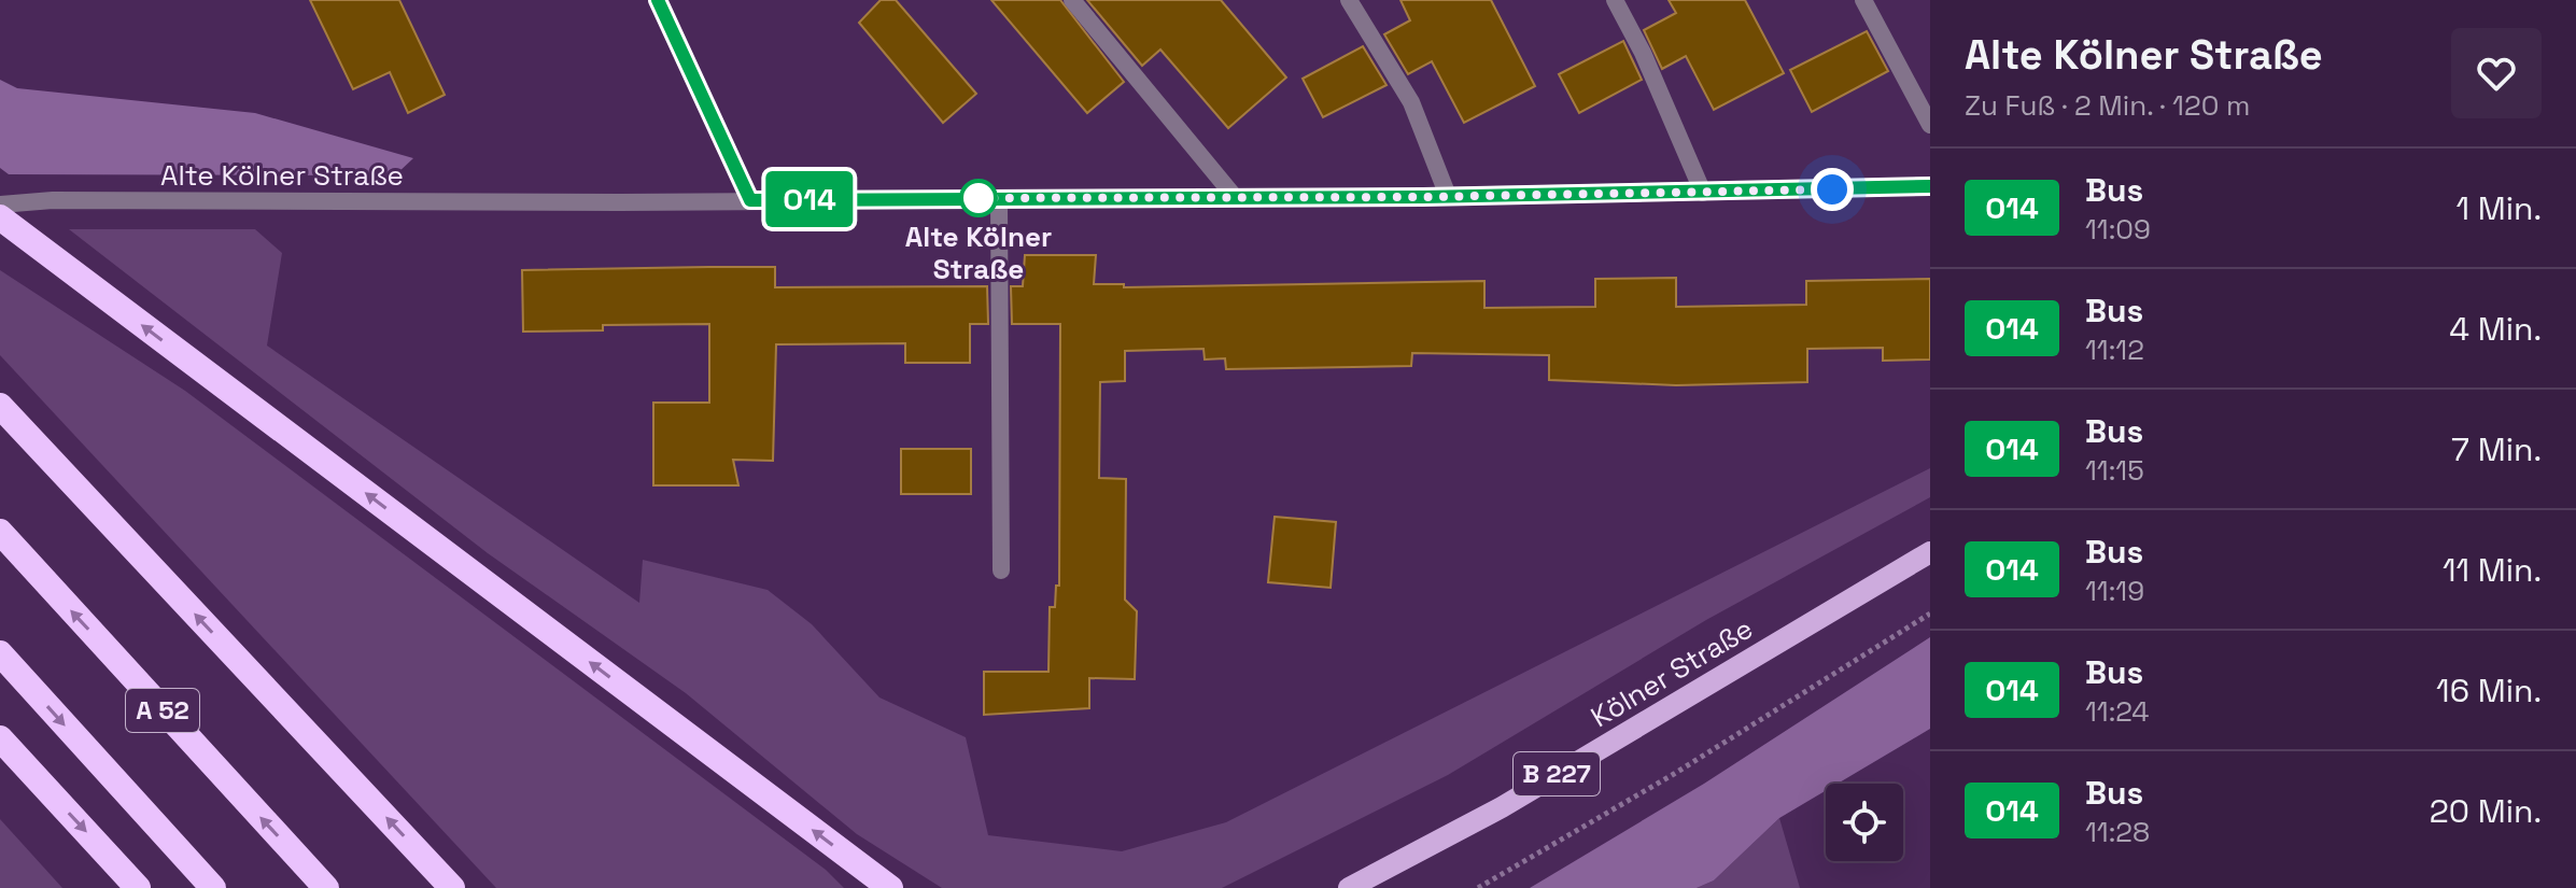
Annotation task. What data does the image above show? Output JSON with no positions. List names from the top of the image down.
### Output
{
  "streets": {
    "highway": ["A 52"],
    "main road": ["Kölner Straße", "B 227"],
    "street": ["Alte Kölner Straße"]
  },
  "places": ["Alte Kölner Straße"],
  "lines": ["bus line O14"],
  "page": {
    "on_map": "O14",
    "heading": ["Alte Kölner Straße", "Zu Fuß · 2 Min. · 120 m"],
    "list": [
      {
        "mark": "O14",
        "name": "Bus",
        "note": "11:09",
        "value": "1 Min."
      },
      {
        "mark": "O14",
        "name": "Bus",
        "note": "11:12",
        "value": "4 Min."
      },
      {
        "mark": "O14",
        "name": "Bus",
        "note": "11:15",
        "value": "7 Min."
      },
      {
        "mark": "O14",
        "name": "Bus",
        "note": "11:19",
        "value": "11 Min."
      },
      {
        "mark": "O14",
        "name": "Bus",
        "note": "11:24",
        "value": "16 Min."
      },
      {
        "mark": "O14",
        "name": "Bus",
        "note": "11:28",
        "value": "20 Min."
      }
    ]
  }
}
